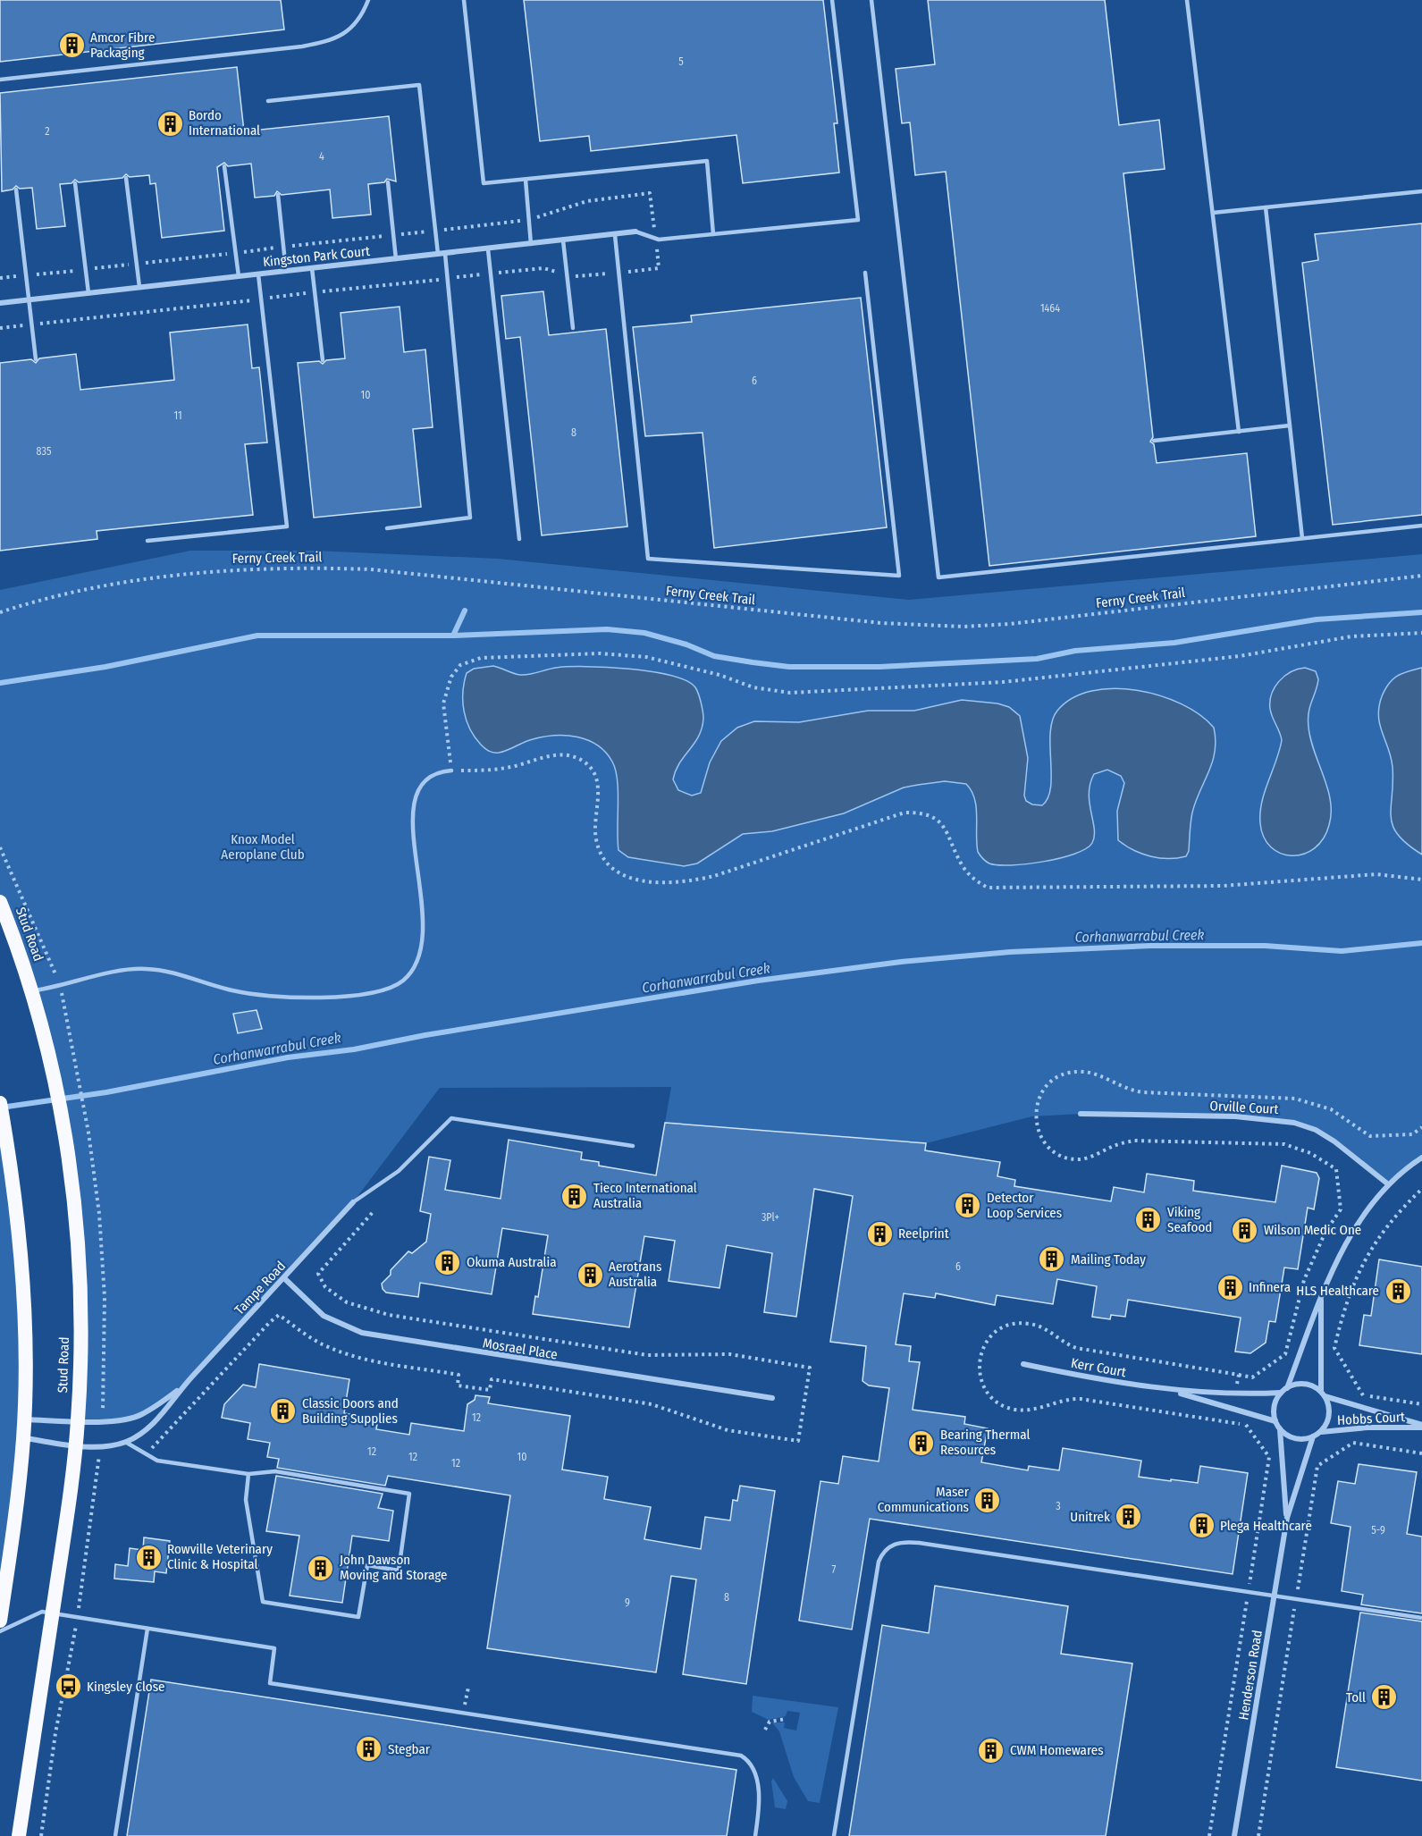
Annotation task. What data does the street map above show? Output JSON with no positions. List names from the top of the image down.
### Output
{
  "streets": {
    "highway": ["Stud Road"],
    "street": [
      "Kingston Park Court",
      "Orville Court",
      "Tampe Road",
      "Mosrael Place",
      "Kerr Court",
      "Hobbs Court",
      "Henderson Road"
    ],
    "path": ["Ferny Creek Trail"]
  },
  "crossings": [
    ["Stud Road", "Tampe Road"],
    ["Tampe Road", "Mosrael Place"],
    ["Kerr Court", "Hobbs Court"],
    ["Kerr Court", "Henderson Road"],
    ["Hobbs Court", "Henderson Road"]
  ],
  "water": ["Corhanwarrabul Creek"],
  "parks": ["Knox Model Aeroplane Club"],
  "places": {
    "building": [
      "Amcor Fibre Packaging",
      "Bordo International",
      "Tieco International Australia",
      "Detector Loop Services",
      "Viking Seafood",
      "Wilson Medic One",
      "Reelprint",
      "Mailing Today",
      "Okuma Australia",
      "Aerotrans Australia",
      "Infinera",
      "HLS Healthcare",
      "Classic Doors and Building Supplies",
      "Bearing Thermal Resources",
      "Maser Communications",
      "Unitrek",
      "Plega Healthcare",
      "Rowville Veterinary Clinic & Hospital",
      "John Dawson Moving and Storage",
      "Toll",
      "Stegbar",
      "CWM Homewares"
    ],
    "bus stop": ["Kingsley Close"]
  },
  "house_numbers": [
    "5",
    "2",
    "4",
    "1464",
    "6",
    "10",
    "11",
    "8",
    "835",
    "3Pl+",
    "6",
    "12",
    "12",
    "12",
    "10",
    "12",
    "3",
    "5-9",
    "7",
    "8",
    "9"
  ]
}
